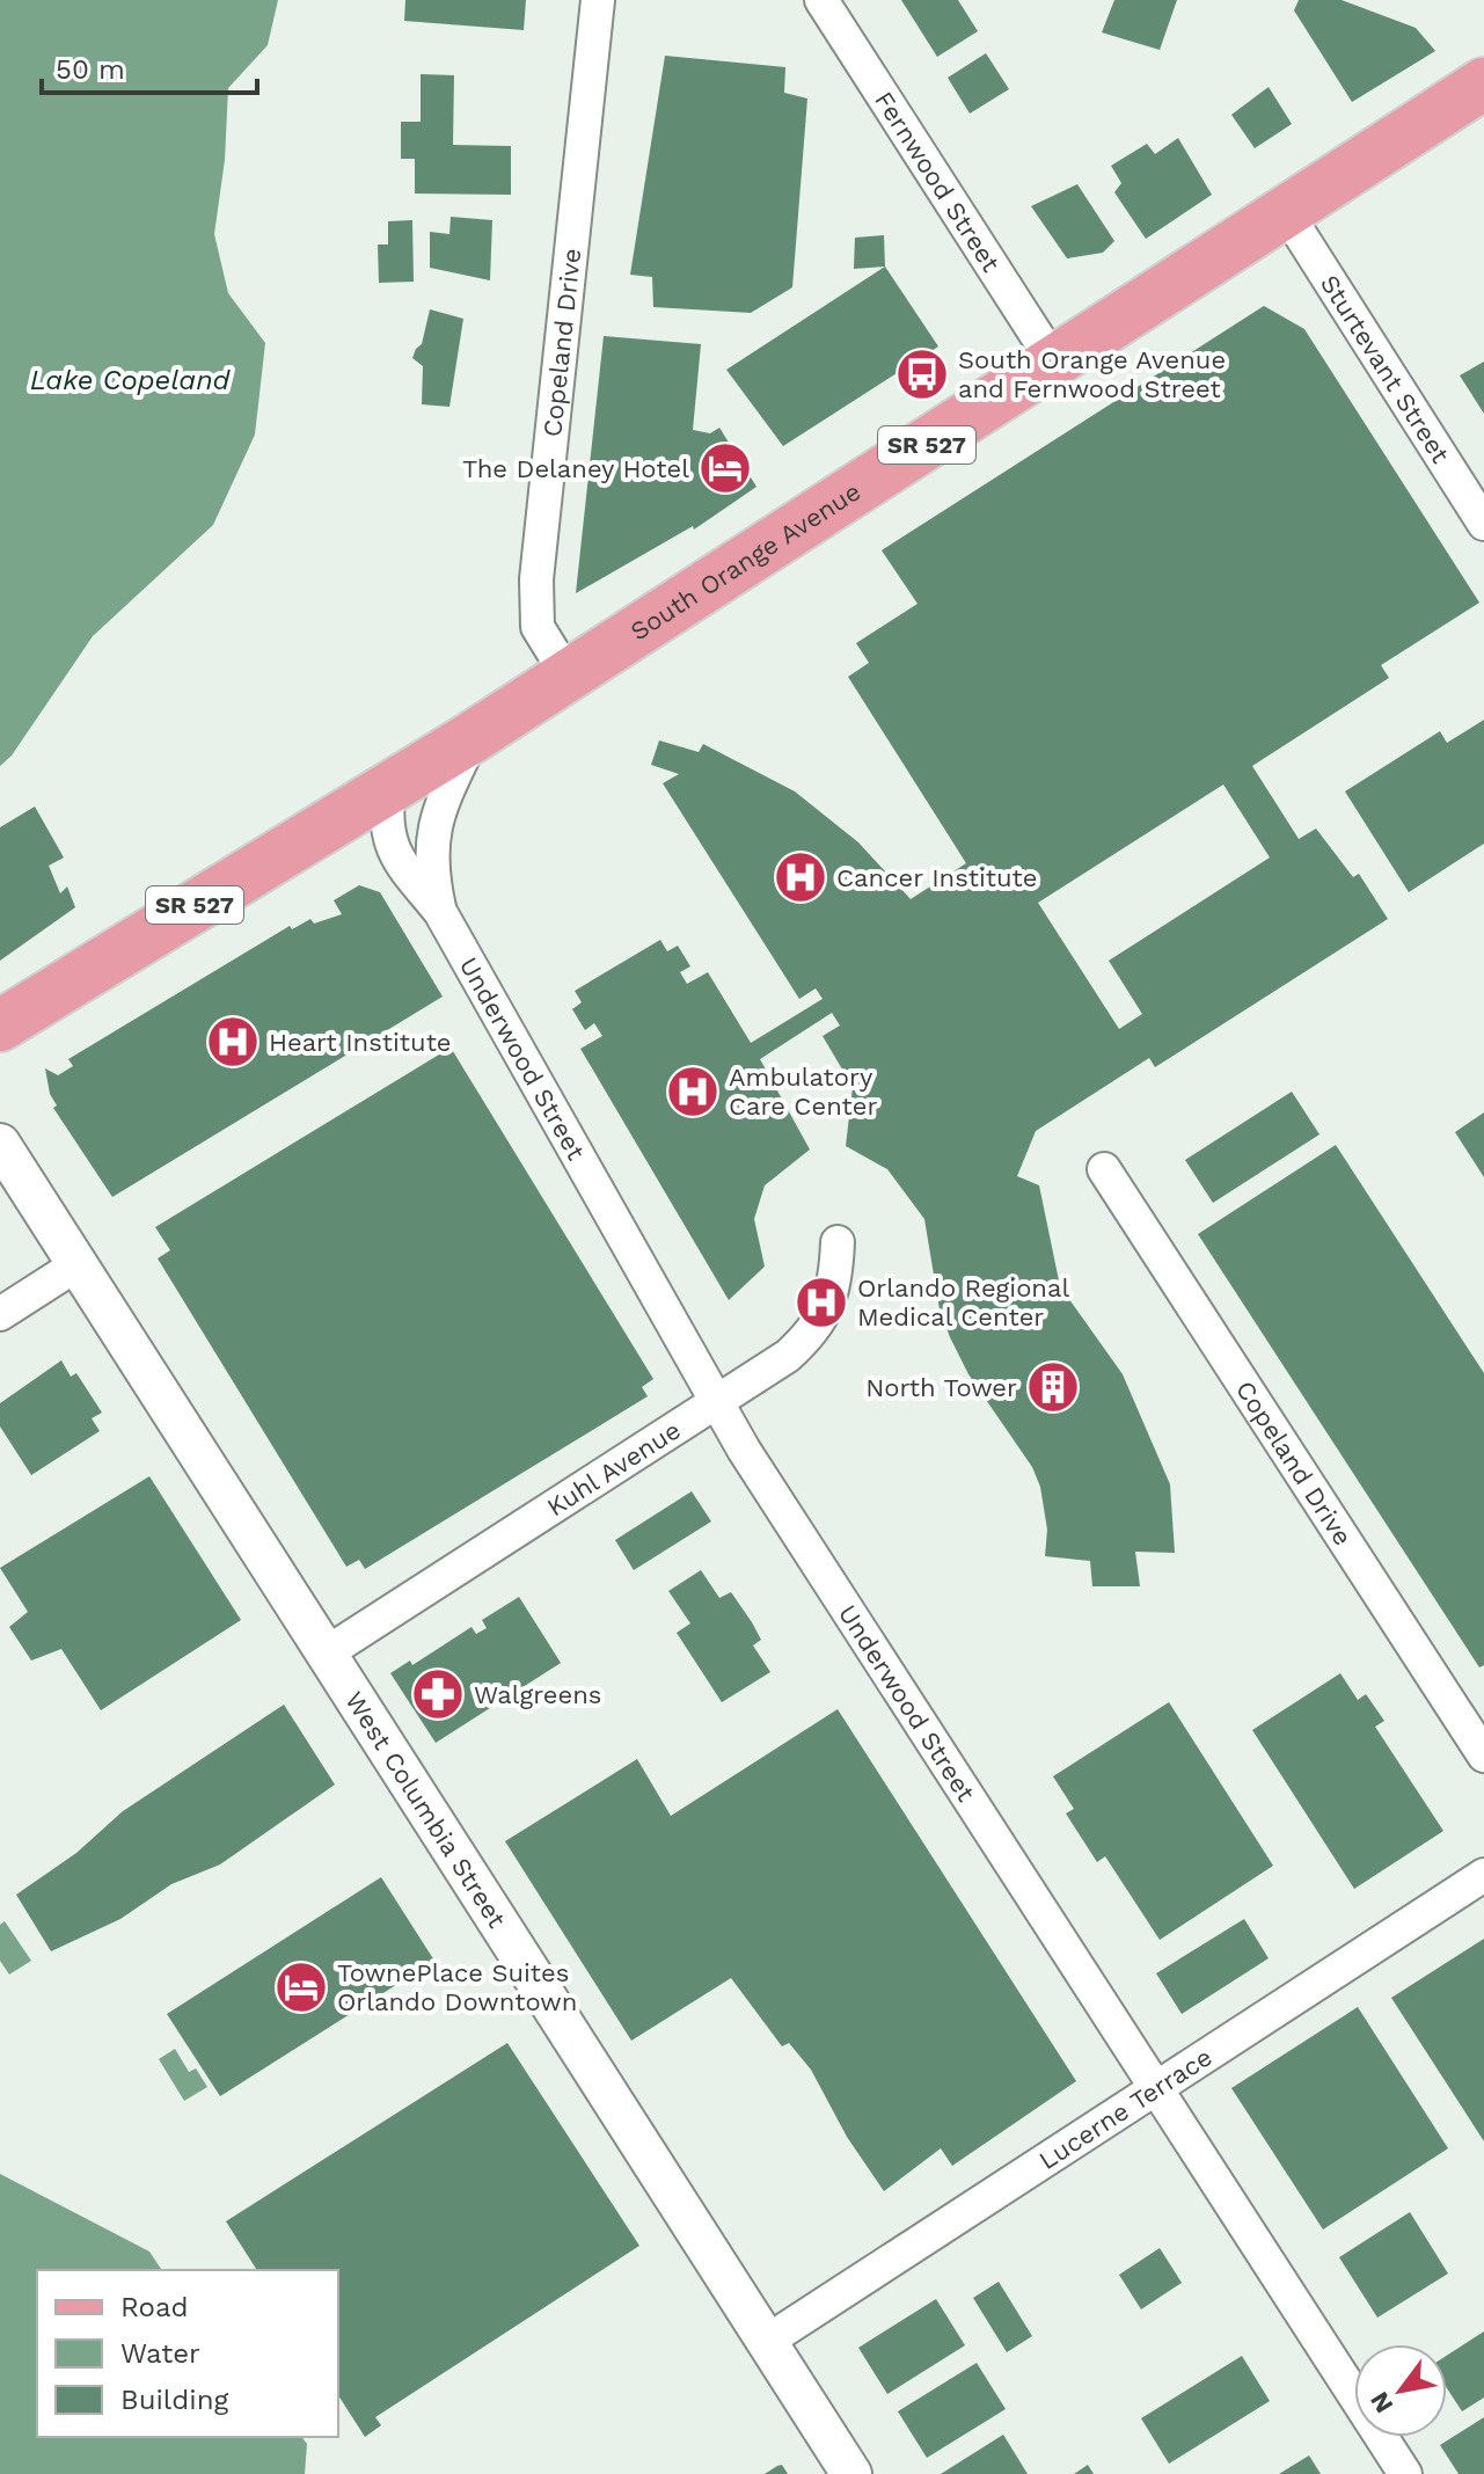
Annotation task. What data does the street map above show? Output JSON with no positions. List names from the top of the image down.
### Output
{
  "streets": {
    "main road": ["SR 527", "South Orange Avenue"],
    "street": [
      "Fernwood Street",
      "Copeland Drive",
      "Sturtevant Street",
      "Underwood Street",
      "Kuhl Avenue",
      "West Columbia Street",
      "Lucerne Terrace"
    ]
  },
  "crossings": [
    ["Fernwood Street", "South Orange Avenue"],
    ["Copeland Drive", "South Orange Avenue"],
    ["Sturtevant Street", "South Orange Avenue"],
    ["South Orange Avenue", "Underwood Street"],
    ["Underwood Street", "Kuhl Avenue"],
    ["Underwood Street", "Lucerne Terrace"],
    ["Kuhl Avenue", "West Columbia Street"],
    ["West Columbia Street", "Lucerne Terrace"]
  ],
  "water": ["Lake Copeland"],
  "places": {
    "bus stop": ["South Orange Avenue and Fernwood Street"],
    "hotel": ["The Delaney Hotel", "TownePlace Suites Orlando Downtown"],
    "hospital": [
      "Cancer Institute",
      "Heart Institute",
      "Ambulatory Care Center",
      "Orlando Regional Medical Center"
    ],
    "building": ["North Tower"],
    "pharmacy": ["Walgreens"]
  },
  "legend": ["Road", "Water", "Building"],
  "scale_bar": "50 m",
  "north": "bottom left"
}
